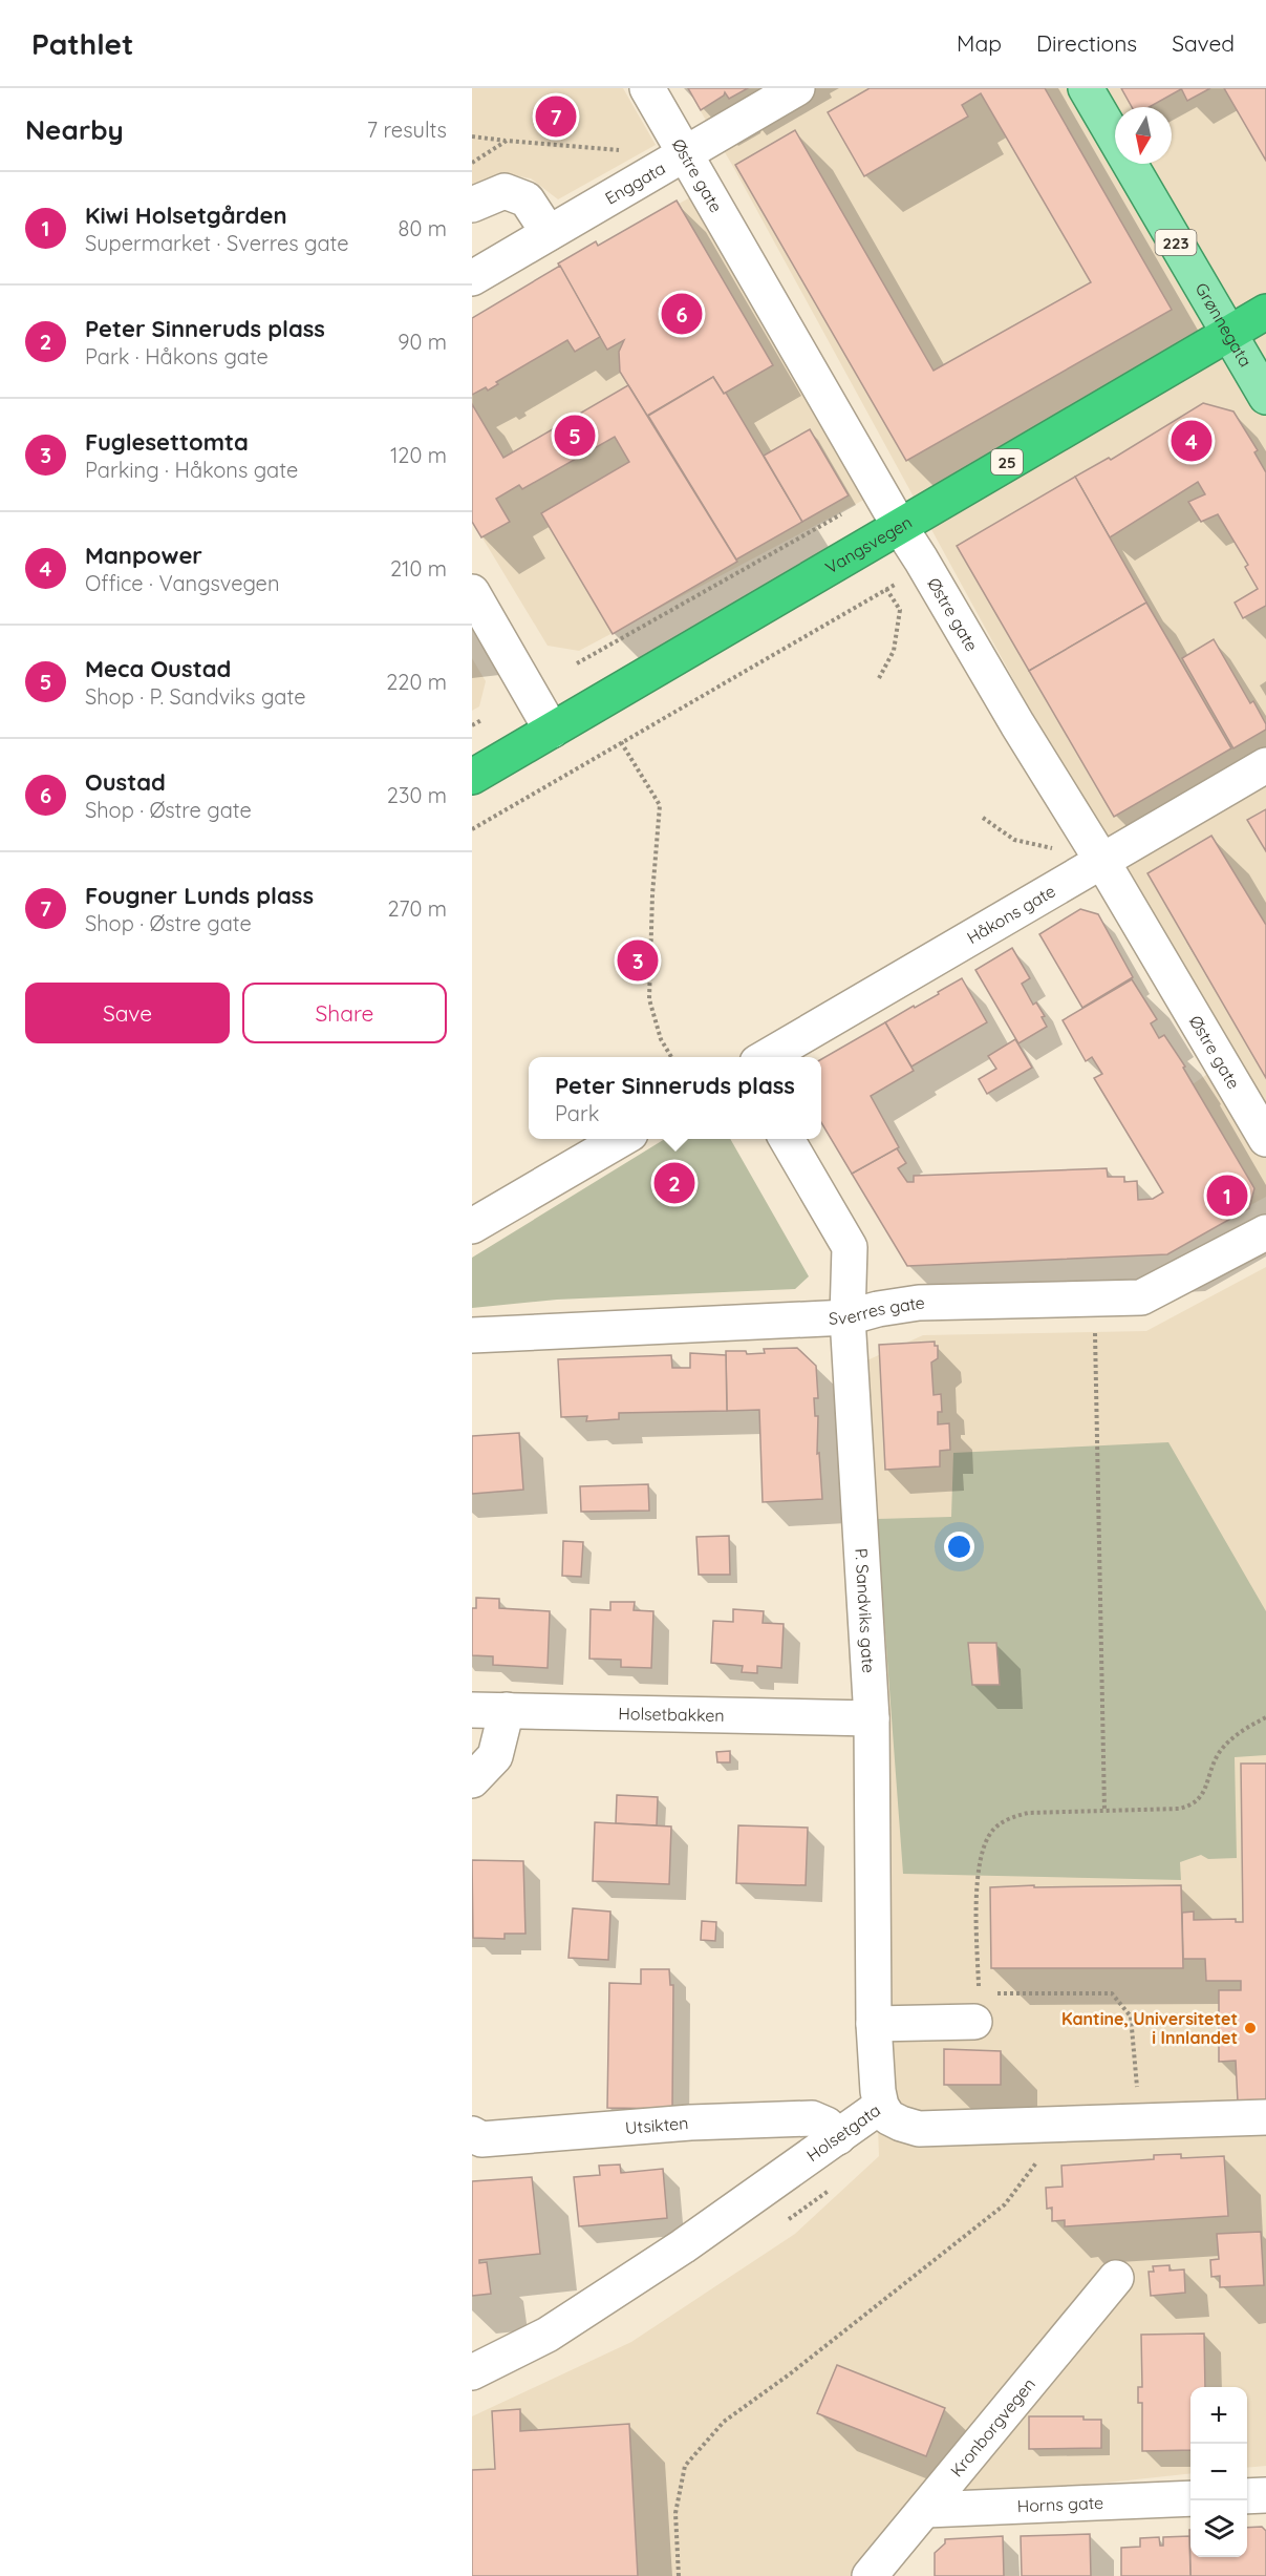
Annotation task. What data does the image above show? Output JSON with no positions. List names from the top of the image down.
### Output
{
  "streets": {
    "highway": ["25", "Vangsvegen"],
    "main road": ["223", "Grønnegata"],
    "street": [
      "Østre gate",
      "Enggata",
      "Håkons gate",
      "Sverres gate",
      "P. Sandviks gate",
      "Holsetbakken",
      "Utsikten",
      "Holsetgata",
      "Kronborgvegen",
      "Horns gate"
    ]
  },
  "crossings": [
    ["Østre gate", "Enggata"],
    ["Østre gate", "Vangsvegen"],
    ["Østre gate", "Håkons gate"],
    ["Grønnegata", "Vangsvegen"],
    ["Sverres gate", "P. Sandviks gate"],
    ["P. Sandviks gate", "Holsetbakken"],
    ["P. Sandviks gate", "Holsetgata"],
    ["Utsikten", "Holsetgata"],
    ["Kronborgvegen", "Horns gate"]
  ],
  "places": ["Kantine, Universitetet i Innlandet"],
  "north": "bottom",
  "page": {
    "header": "Pathlet",
    "nav": ["Map", "Directions", "Saved"],
    "heading": ["Nearby", "7 results"],
    "pins": [
      "7",
      "6",
      "5",
      "4",
      "3",
      "2",
      "1"
    ],
    "list": [
      {
        "mark": "1",
        "name": "Kiwi Holsetgården",
        "note": "Supermarket · Sverres gate",
        "value": "80 m"
      },
      {
        "mark": "2",
        "name": "Peter Sinneruds plass",
        "note": "Park · Håkons gate",
        "value": "90 m"
      },
      {
        "mark": "3",
        "name": "Fuglesettomta",
        "note": "Parking · Håkons gate",
        "value": "120 m"
      },
      {
        "mark": "4",
        "name": "Manpower",
        "note": "Office · Vangsvegen",
        "value": "210 m"
      },
      {
        "mark": "5",
        "name": "Meca Oustad",
        "note": "Shop · P. Sandviks gate",
        "value": "220 m"
      },
      {
        "mark": "6",
        "name": "Oustad",
        "note": "Shop · Østre gate",
        "value": "230 m"
      },
      {
        "mark": "7",
        "name": "Fougner Lunds plass",
        "note": "Shop · Østre gate",
        "value": "270 m"
      }
    ],
    "buttons": ["Save", "Share"],
    "popup": ["Peter Sinneruds plass", "Park"],
    "map_buttons": ["+", "−"]
  }
}
